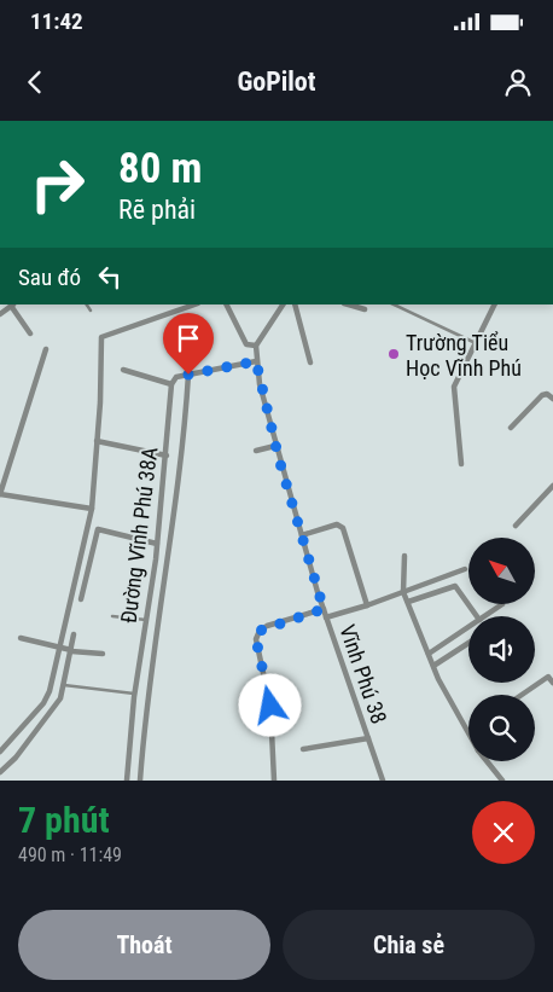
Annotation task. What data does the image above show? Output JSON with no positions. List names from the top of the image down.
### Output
{
  "streets": {
    "street": ["Đường Vĩnh Phú 38A", "Vĩnh Phú 38"]
  },
  "places": ["Trường Tiểu Học Vĩnh Phú"],
  "north": "top left",
  "page": {
    "status": "11:42",
    "header": "GoPilot",
    "turn": ["80 m", "Rẽ phải"],
    "then": "Sau đó",
    "heading": ["7 phút", "490 m · 11:49"],
    "buttons": ["Thoát", "Chia sẻ"]
  }
}
